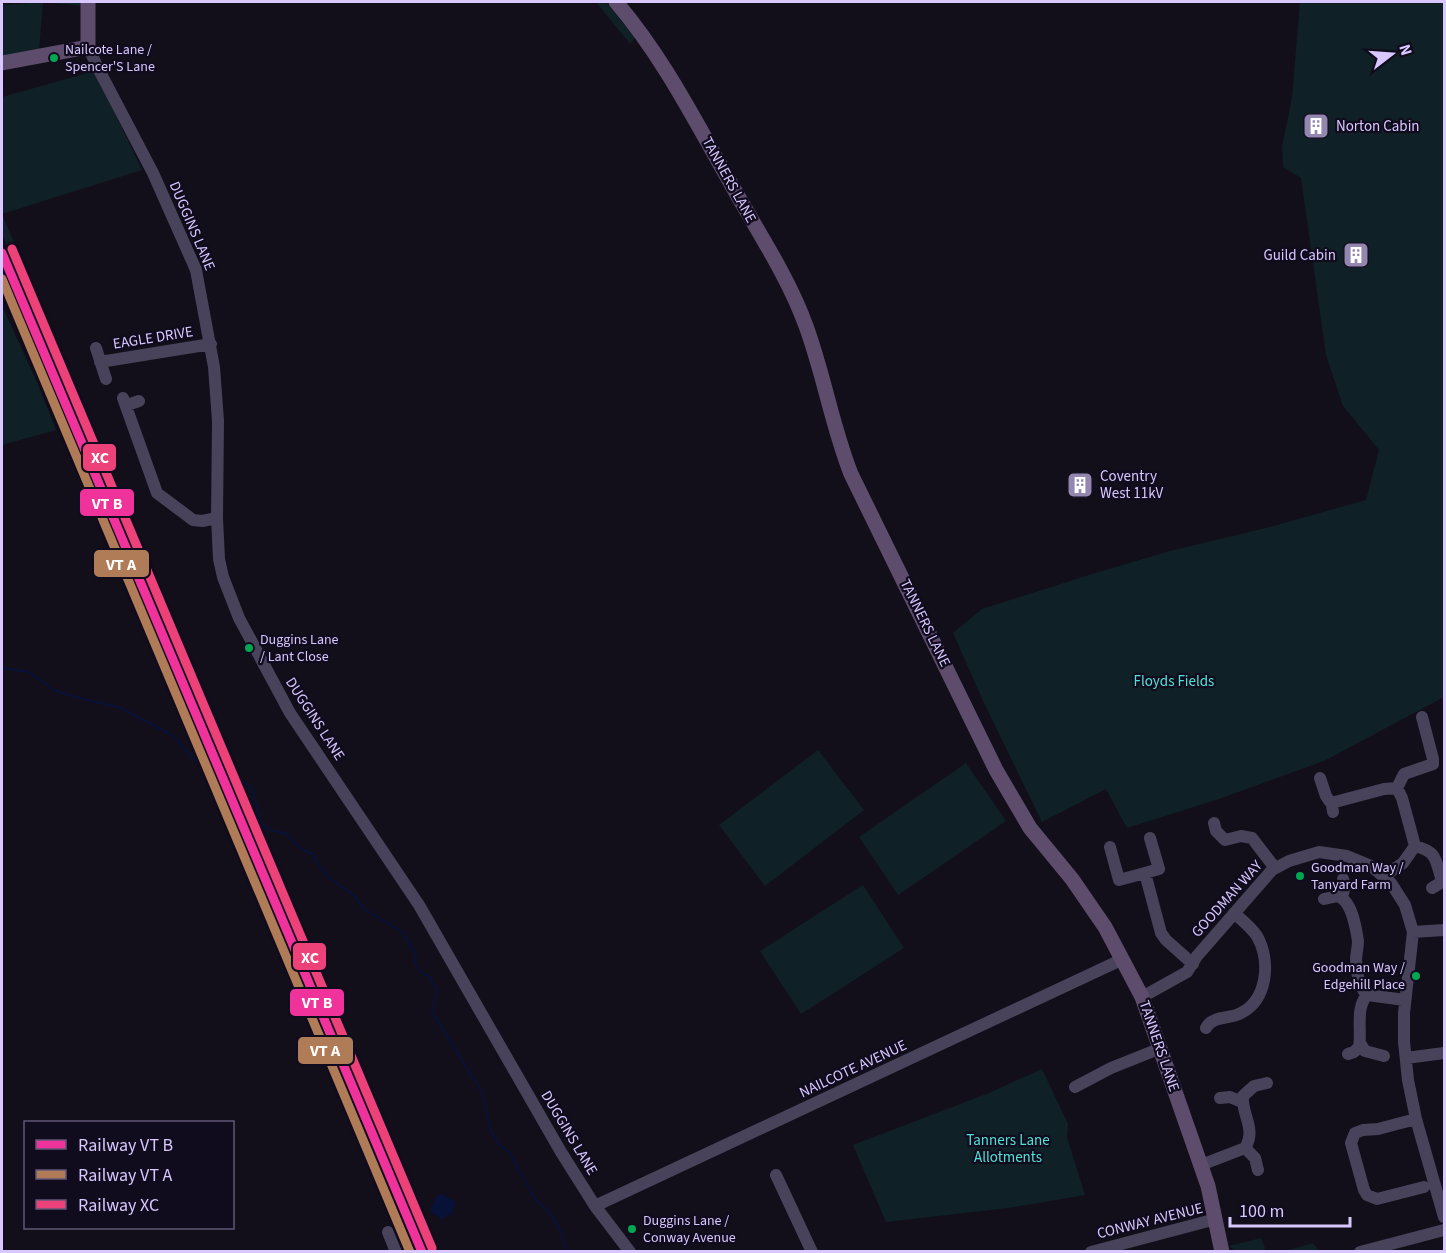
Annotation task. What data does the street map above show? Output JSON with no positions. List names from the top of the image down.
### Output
{
  "streets": {
    "main road": ["TANNERS LANE"],
    "street": [
      "DUGGINS LANE",
      "EAGLE DRIVE",
      "GOODMAN WAY",
      "NAILCOTE AVENUE",
      "CONWAY AVENUE"
    ]
  },
  "crossings": [
    ["TANNERS LANE", "GOODMAN WAY"],
    ["TANNERS LANE", "NAILCOTE AVENUE"],
    ["TANNERS LANE", "CONWAY AVENUE"],
    ["DUGGINS LANE", "EAGLE DRIVE"],
    ["DUGGINS LANE", "NAILCOTE AVENUE"]
  ],
  "parks": ["Floyds Fields", "Tanners Lane Allotments"],
  "places": {
    "other": [
      "Nailcote Lane / Spencer'S Lane",
      "Duggins Lane / Lant Close",
      "Goodman Way / Tanyard Farm",
      "Goodman Way / Edgehill Place",
      "Duggins Lane / Conway Avenue"
    ],
    "building": ["Norton Cabin", "Guild Cabin", "Coventry West 11kV"]
  },
  "lines": ["rail line XC"],
  "legend": ["Railway VT B", "Railway VT A", "Railway XC"],
  "scale_bar": "100 m",
  "north": "right"
}
